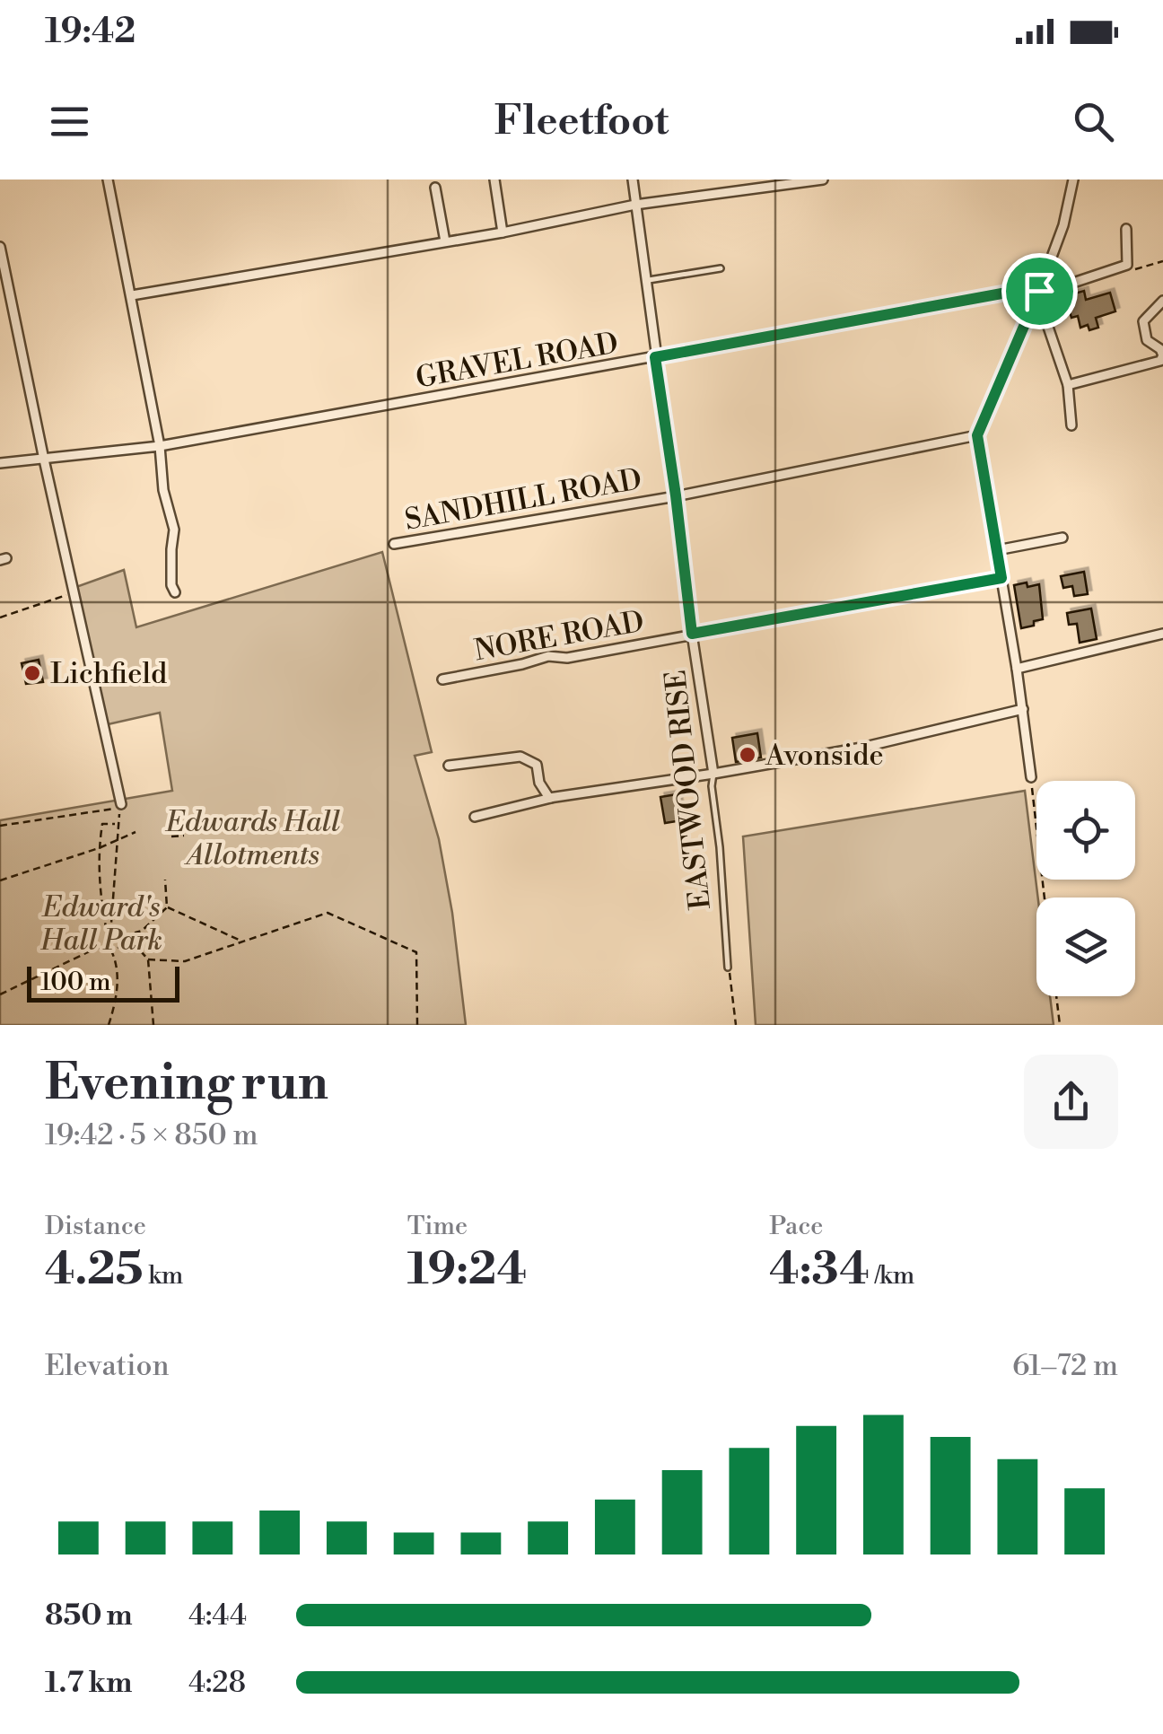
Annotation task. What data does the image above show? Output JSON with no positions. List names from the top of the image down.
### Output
{
  "streets": {
    "street": [
      "GRAVEL ROAD",
      "SANDHILL ROAD",
      "NORE ROAD",
      "EASTWOOD RISE"
    ]
  },
  "crossings": [
    ["GRAVEL ROAD", "EASTWOOD RISE"],
    ["SANDHILL ROAD", "EASTWOOD RISE"],
    ["NORE ROAD", "EASTWOOD RISE"]
  ],
  "parks": ["Edwards Hall Allotments", "Edward's Hall Park"],
  "places": ["Lichfield", "Avonside"],
  "scale_bar": "100 m",
  "page": {
    "status": "19:42",
    "header": "Fleetfoot",
    "scale": "100 m",
    "heading": ["Evening run", "19:42 · 5 × 850 m"],
    "stats": [
      ["Distance", "4.25 km"],
      ["Time", "19:24"],
      ["Pace", "4:34 /km"]
    ],
    "chart": ["Elevation", "61–72 m"],
    "list": [
      {
        "name": "850 m",
        "note": "4:44"
      },
      {
        "name": "1.7 km",
        "note": "4:28"
      }
    ]
  }
}
